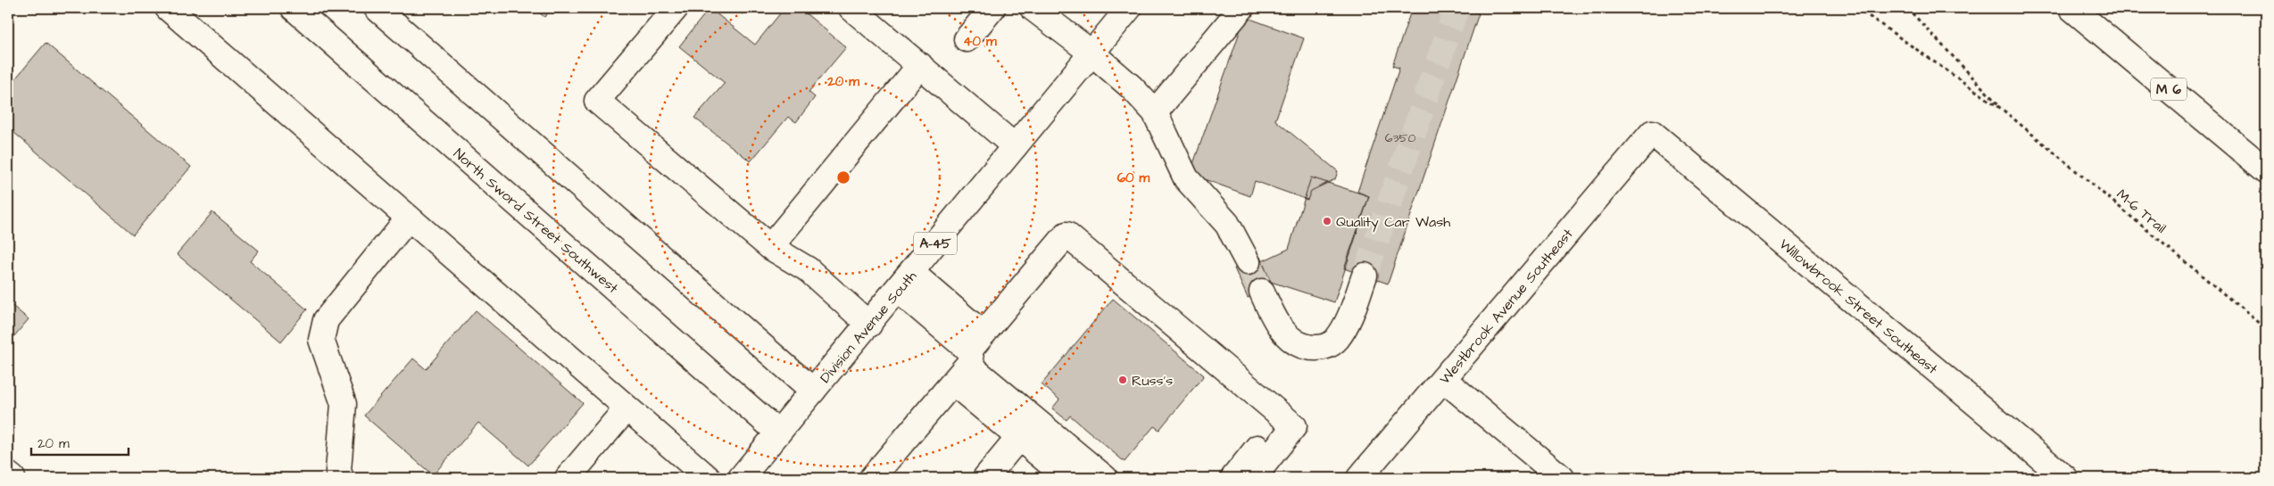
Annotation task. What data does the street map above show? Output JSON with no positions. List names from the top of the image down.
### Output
{
  "streets": {
    "main road": [
      "M 6",
      "North Sword Street Southwest",
      "A-45",
      "Westbrook Avenue Southeast",
      "Willowbrook Street Southeast",
      "Division Avenue South"
    ],
    "path": ["M-6 Trail"]
  },
  "crossings": [
    ["North Sword Street Southwest", "Division Avenue South"],
    ["Westbrook Avenue Southeast", "Willowbrook Street Southeast"]
  ],
  "places": ["Quality Car Wash", "Russ's"],
  "house_numbers": ["6350"],
  "scale_bar": "20 m",
  "rings": ["40 m", "20 m", "60 m"]
}
